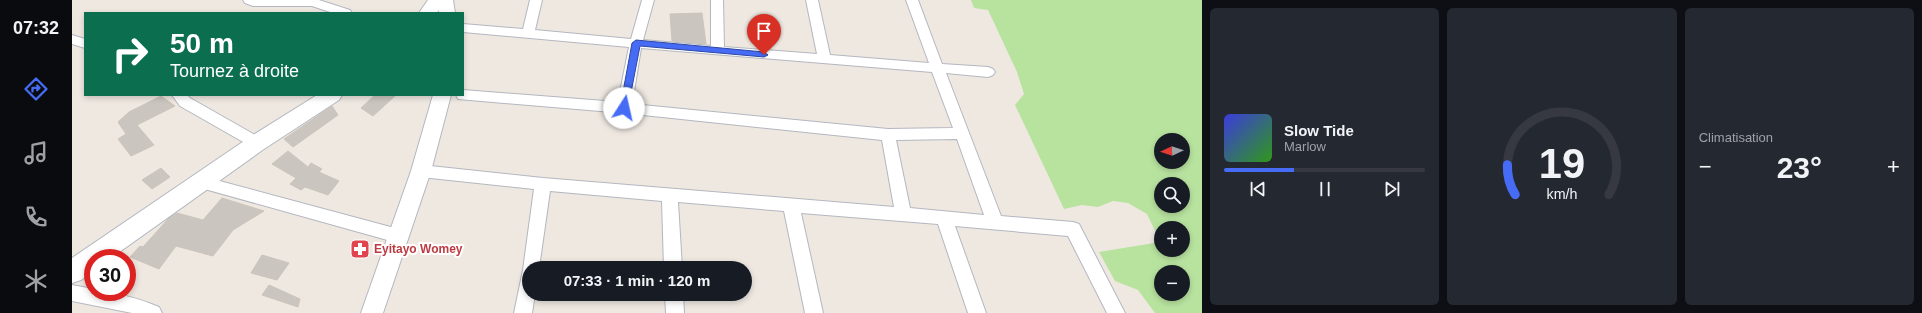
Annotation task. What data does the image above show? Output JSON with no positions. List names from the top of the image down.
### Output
{
  "places": {
    "pharmacy": ["Eyitayo Womey"]
  },
  "north": "left",
  "page": {
    "tabs": "07:32",
    "tile": "Climatisation",
    "turn": ["50 m", "Tournez à droite"],
    "song": ["Slow Tide", "Marlow"],
    "map_buttons": ["+", "−"],
    "heat": ["−", "23°", "+"],
    "limit": "30",
    "trip": "07:33 · 1 min · 120 m",
    "gauge": ["19", "km/h"]
  }
}
